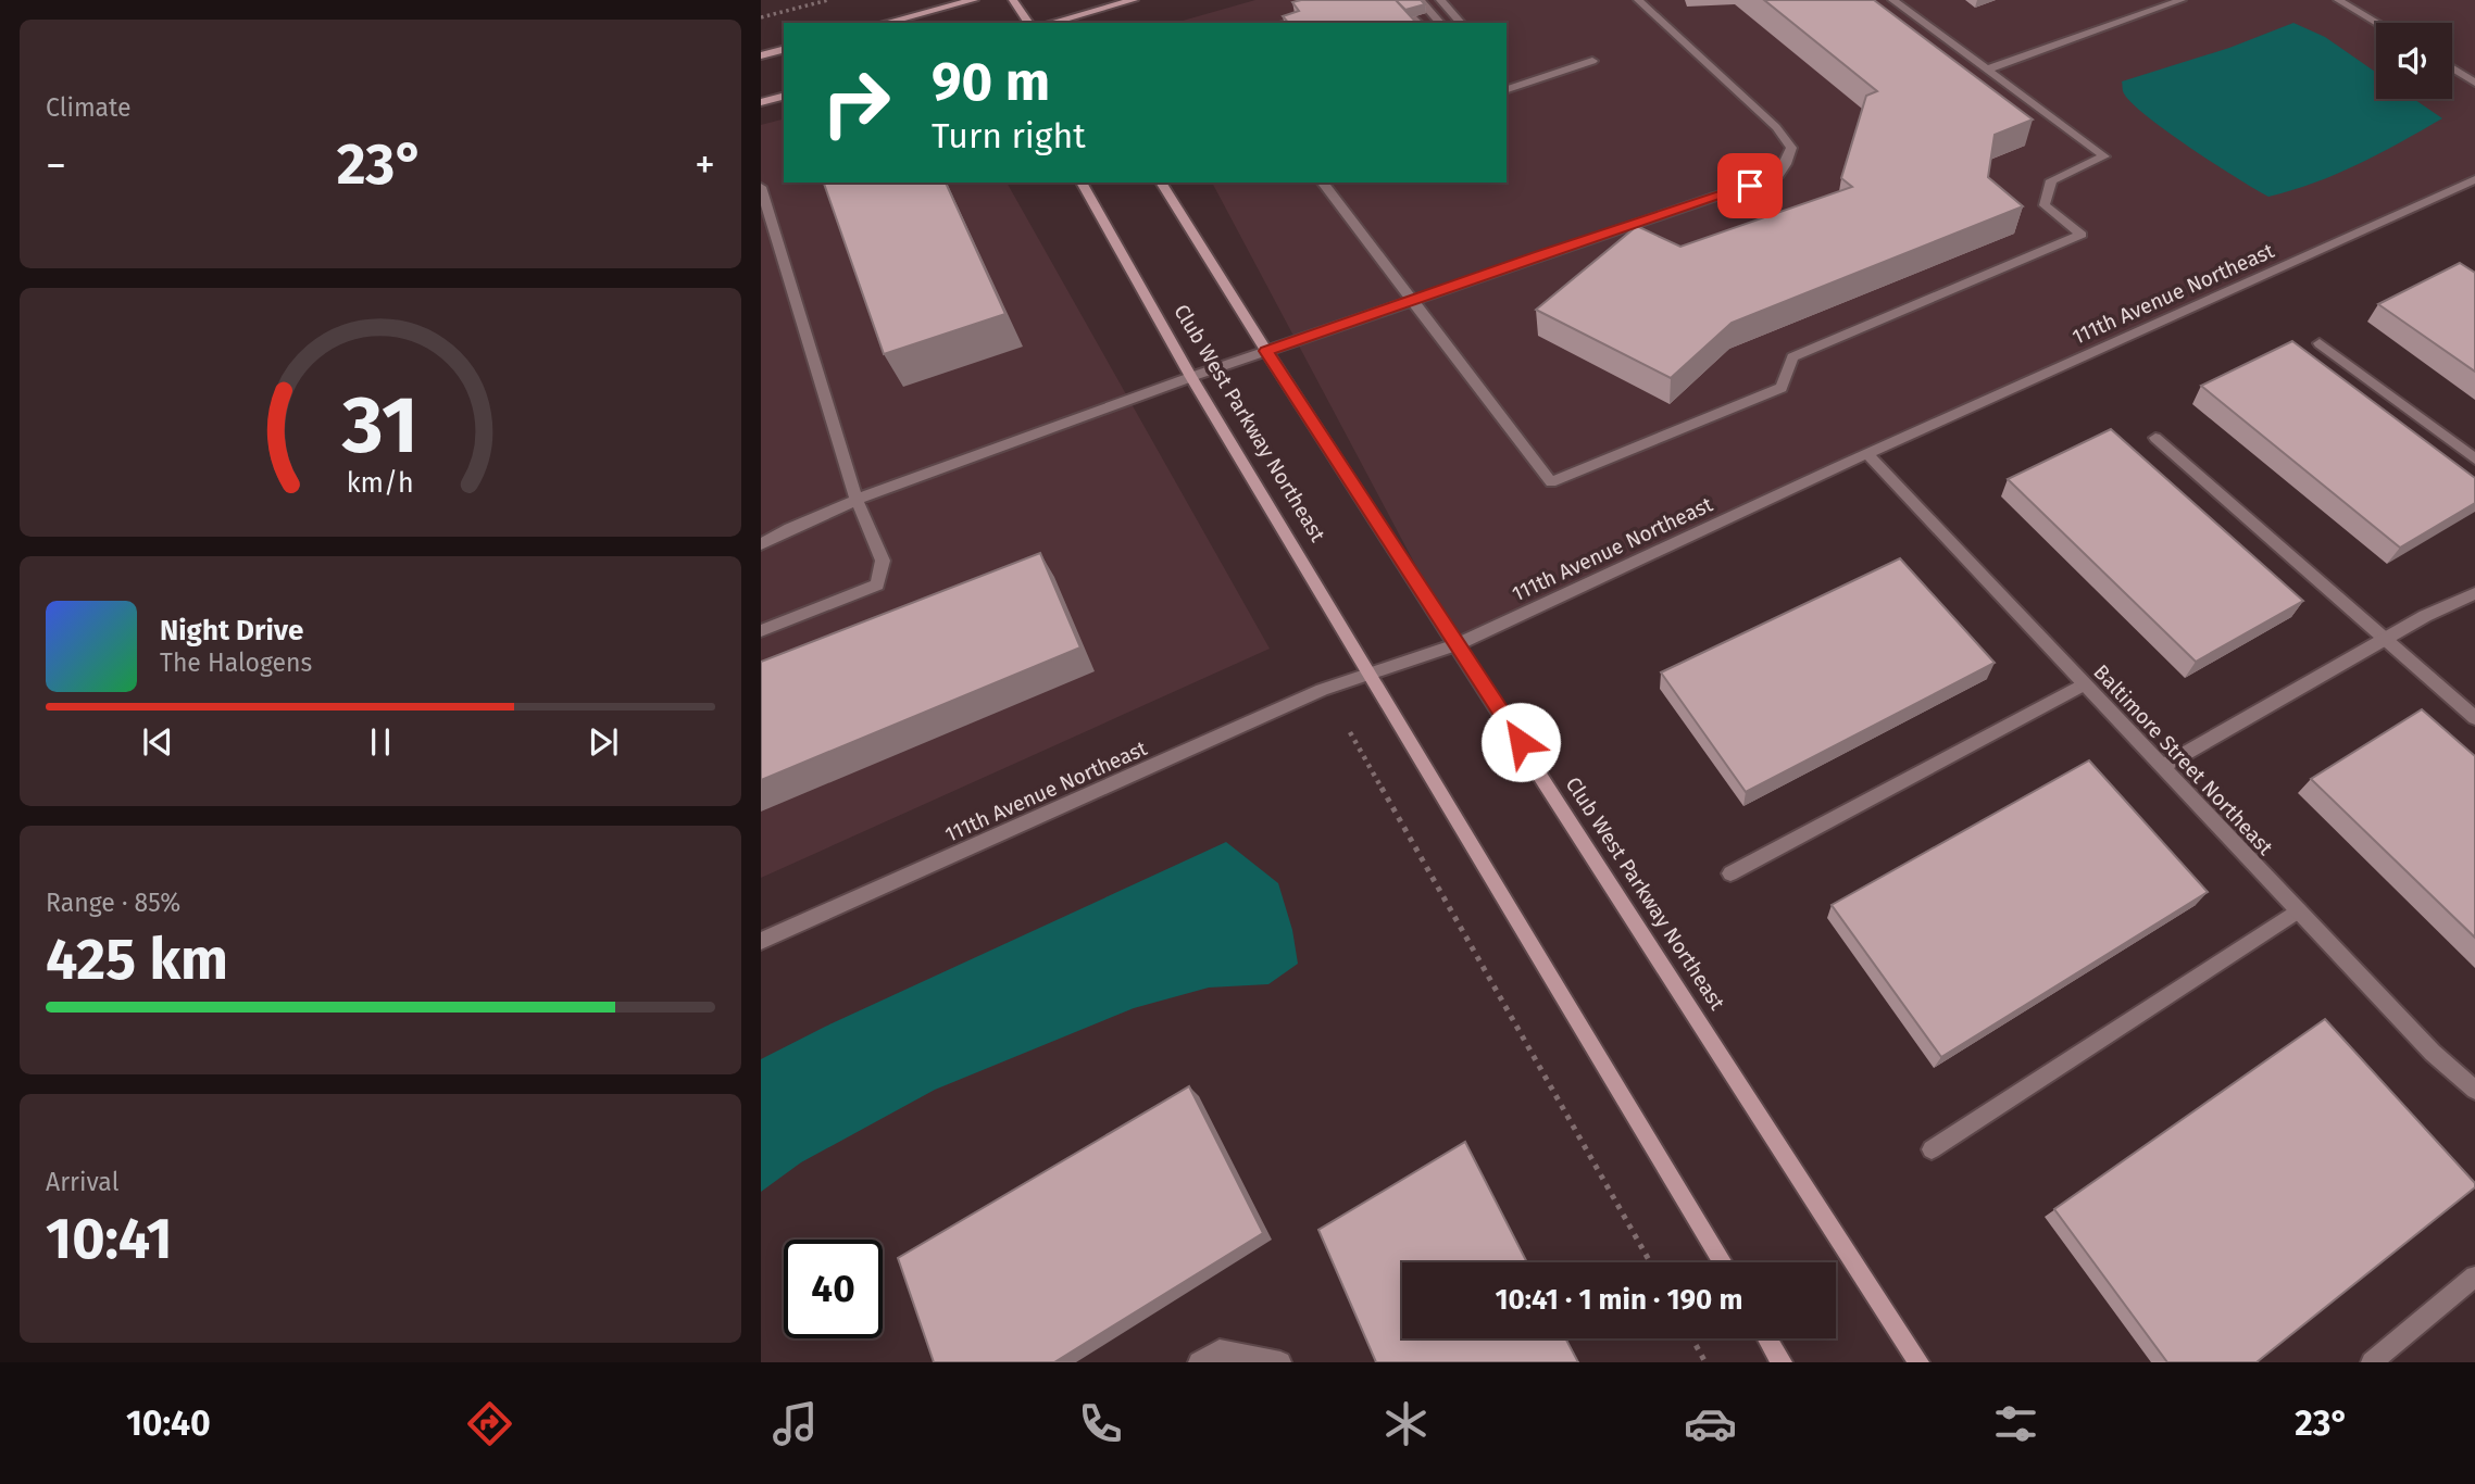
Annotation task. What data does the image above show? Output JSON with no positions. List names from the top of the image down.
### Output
{
  "streets": {
    "street": ["111th Avenue Northeast", "Club West Parkway Northeast", "Baltimore Street Northeast"]
  },
  "crossings": [
    ["111th Avenue Northeast", "Club West Parkway Northeast"],
    ["111th Avenue Northeast", "Baltimore Street Northeast"]
  ],
  "page": {
    "tile": [
      "Climate",
      ["Range · 85%", "425 km"],
      ["Arrival", "10:41"]
    ],
    "turn": ["90 m", "Turn right"],
    "heat": ["−", "23°", "+"],
    "song": ["Night Drive", "The Halogens"],
    "limit": "40",
    "trip": "10:41 · 1 min · 190 m",
    "tabs": ["10:40", "23°"],
    "gauge": ["31", "km/h"]
  }
}
